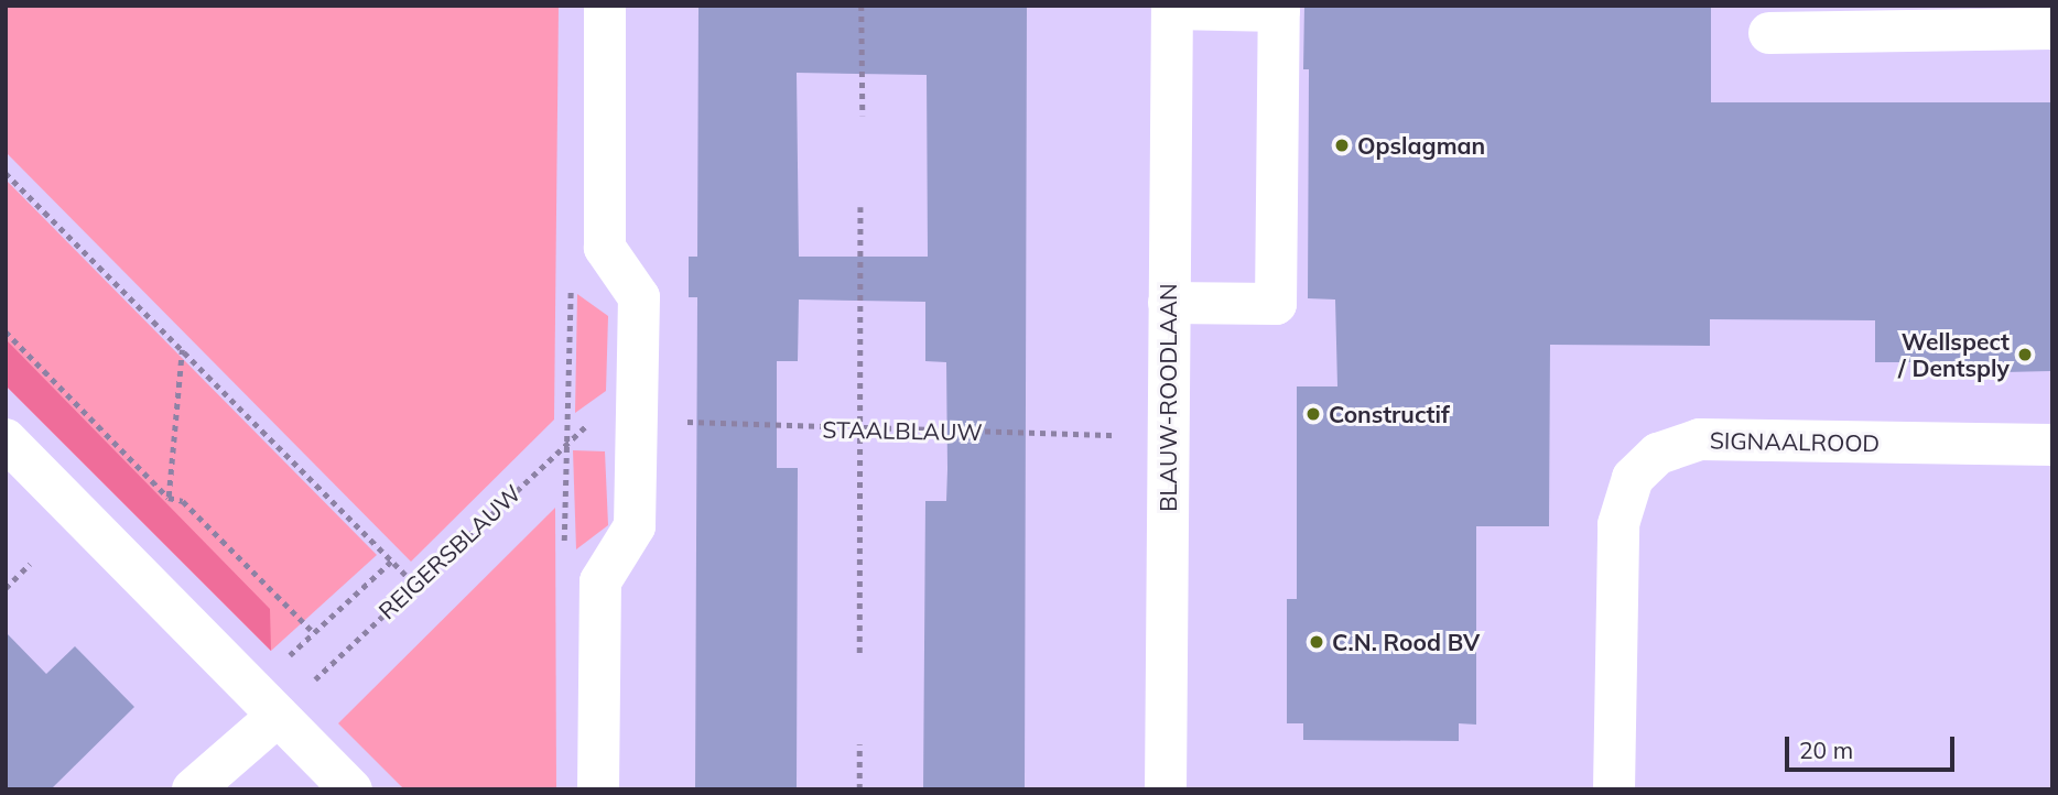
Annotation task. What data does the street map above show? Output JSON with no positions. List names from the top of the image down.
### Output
{
  "streets": {
    "street": ["BLAUW-ROODLAAN", "SIGNAALROOD"],
    "path": ["STAALBLAUW", "REIGERSBLAUW"]
  },
  "crossings": [
    ["BLAUW-ROODLAAN", "STAALBLAUW"],
    ["STAALBLAUW", "REIGERSBLAUW"]
  ],
  "places": [
    "Opslagman",
    "Wellspect / Dentsply",
    "Constructif",
    "C.N. Rood BV"
  ],
  "scale_bar": "20 m"
}
